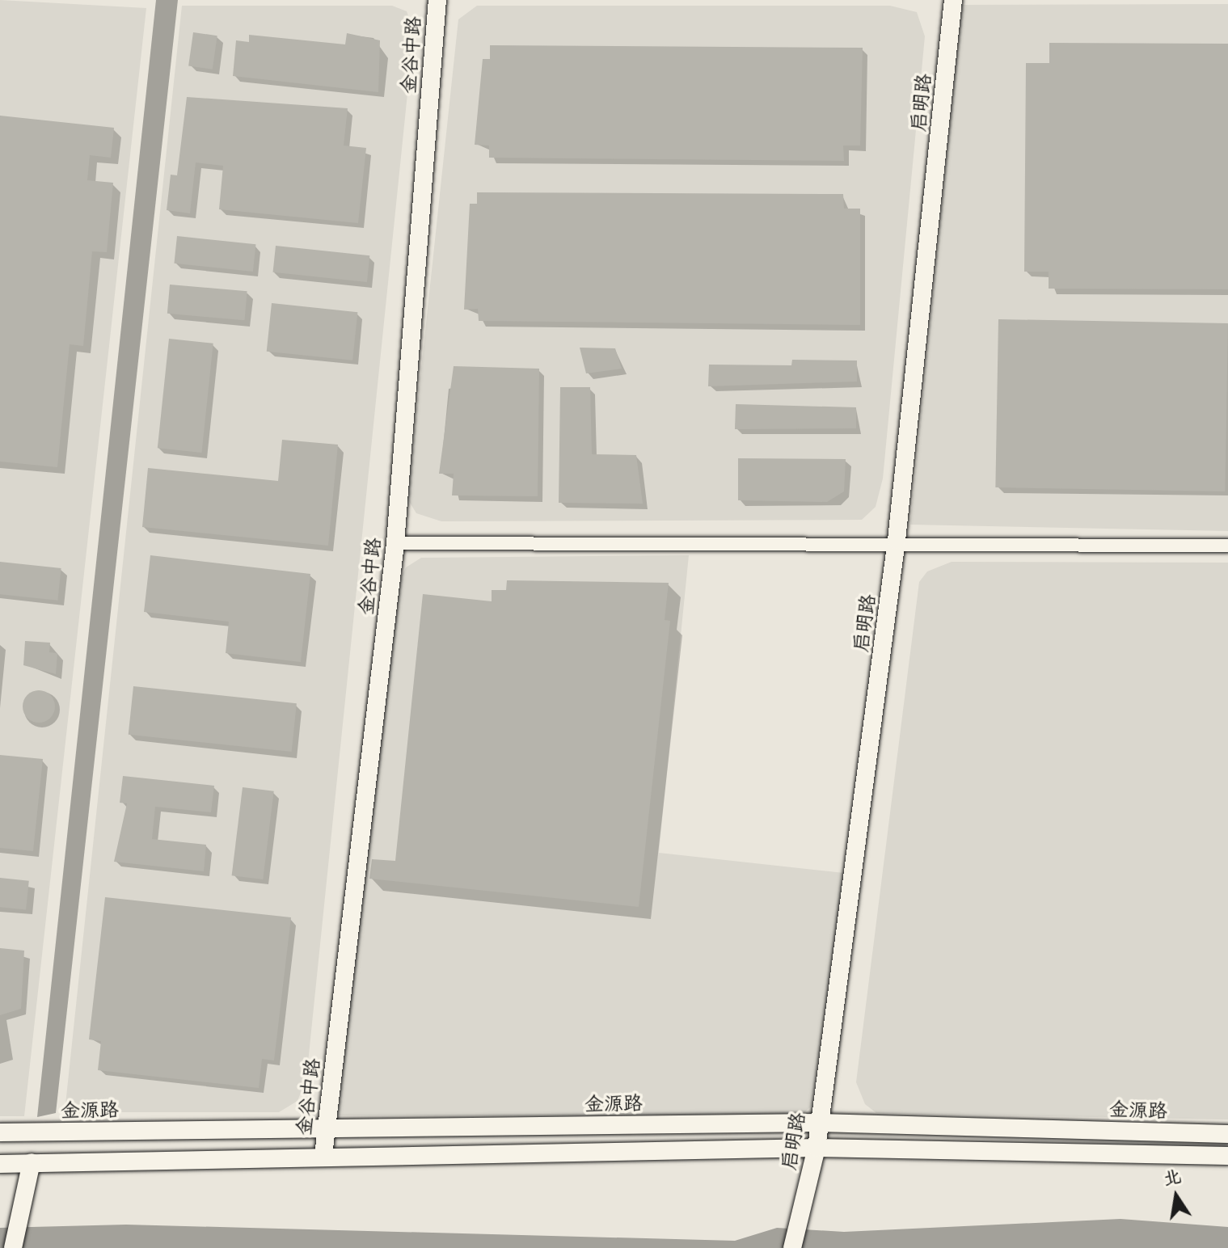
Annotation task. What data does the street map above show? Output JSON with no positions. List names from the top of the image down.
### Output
{
  "streets": {
    "street": ["金谷中路", "启明路", "金源路"]
  },
  "crossings": [
    ["金谷中路", "金源路"],
    ["启明路", "金源路"]
  ],
  "north": "top"
}
